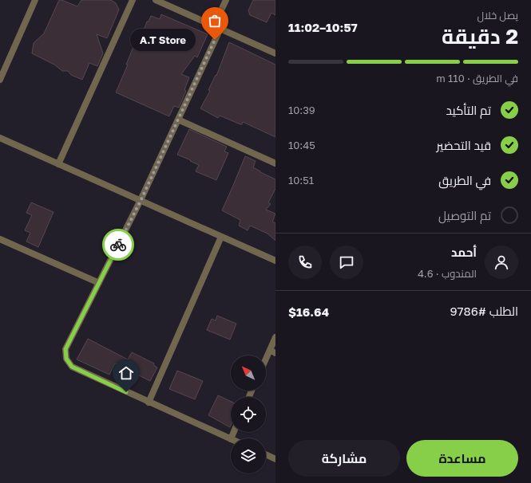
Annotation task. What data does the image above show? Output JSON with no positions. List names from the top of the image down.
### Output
{
  "places": ["A.T Store"],
  "north": "top left",
  "page": {
    "heading": ["2 دقيقة", "يصل خلال", "10:57–11:02"],
    "panel": [
      "أحمد",
      "المندوب · 4.6",
      "الطلب #9786",
      "$16.64"
    ],
    "bubble": "A.T Store",
    "bar": "في الطريق · 110 m",
    "list": [
      ["تم التأكيد", "10:39"],
      ["قيد التحضير", "10:45"],
      ["في الطريق", "10:51"],
      "تم التوصيل"
    ],
    "buttons": ["مساعدة", "مشاركة"]
  }
}
